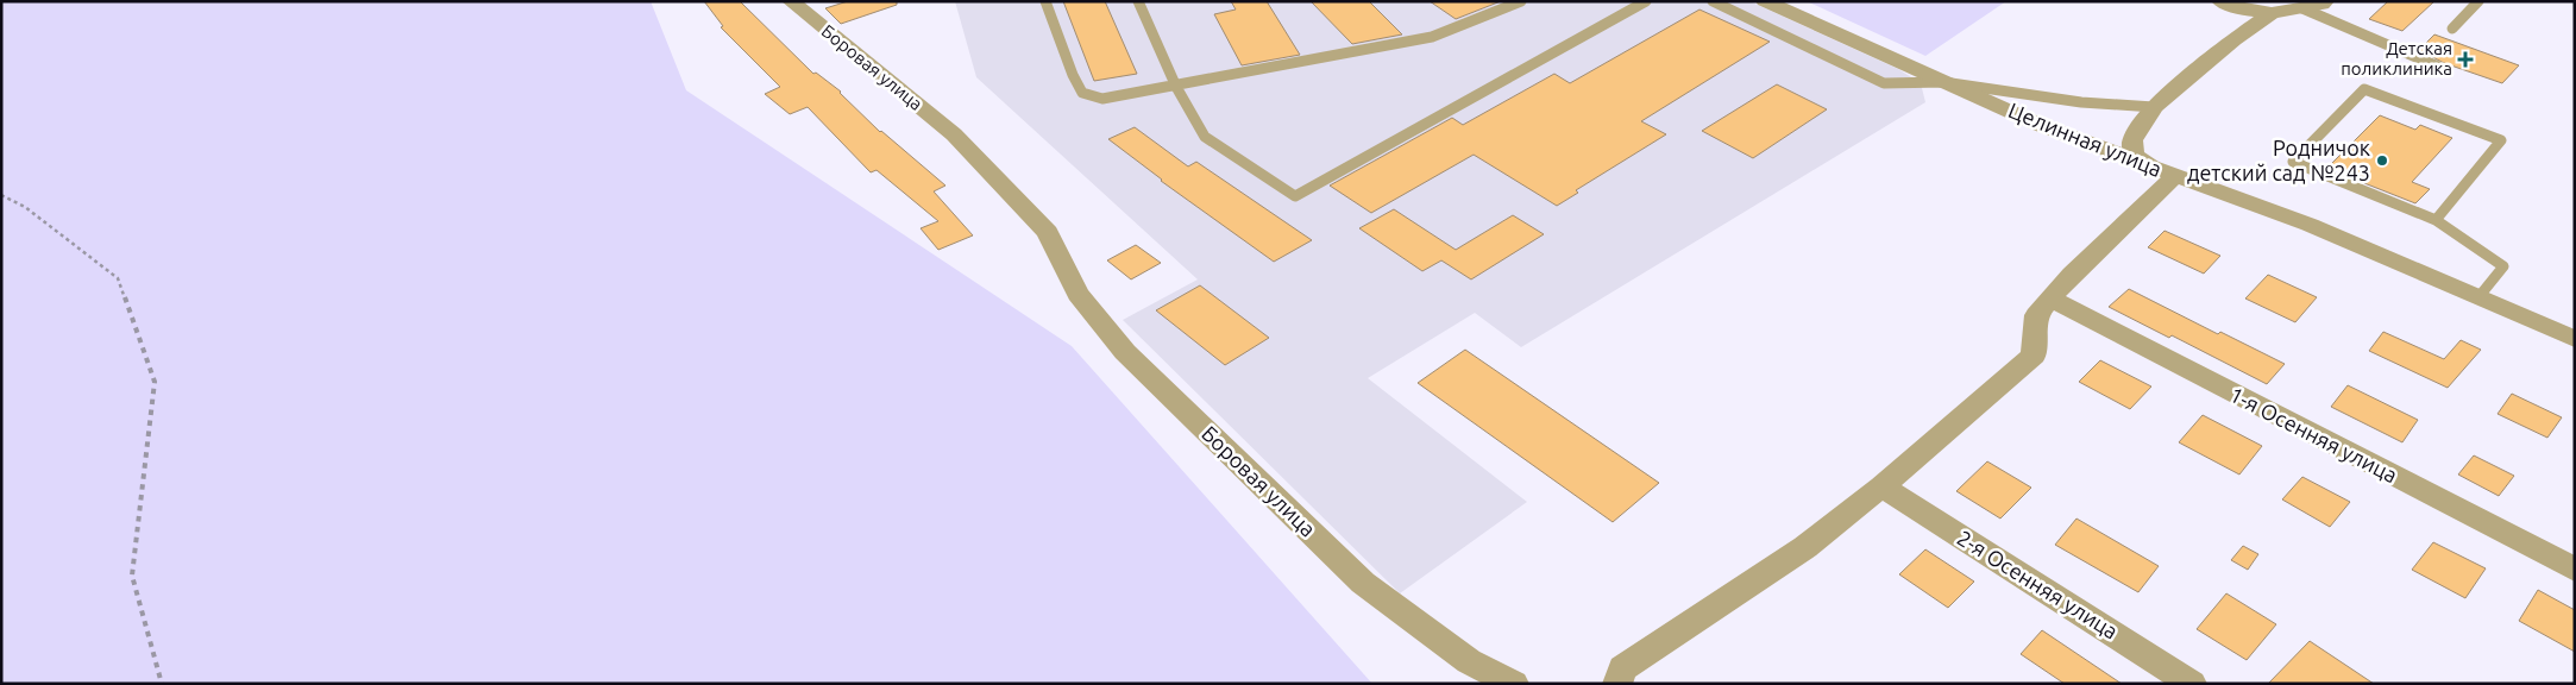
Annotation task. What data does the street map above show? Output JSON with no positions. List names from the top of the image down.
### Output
{
  "streets": {
    "street": [
      "Боровая улица",
      "Целинная улица",
      "1-я Осенняя улица",
      "2-я Осенняя улица"
    ]
  },
  "places": {
    "health": ["Детская поликлиника"],
    "other": ["Родничок детский сад №243"]
  }
}
